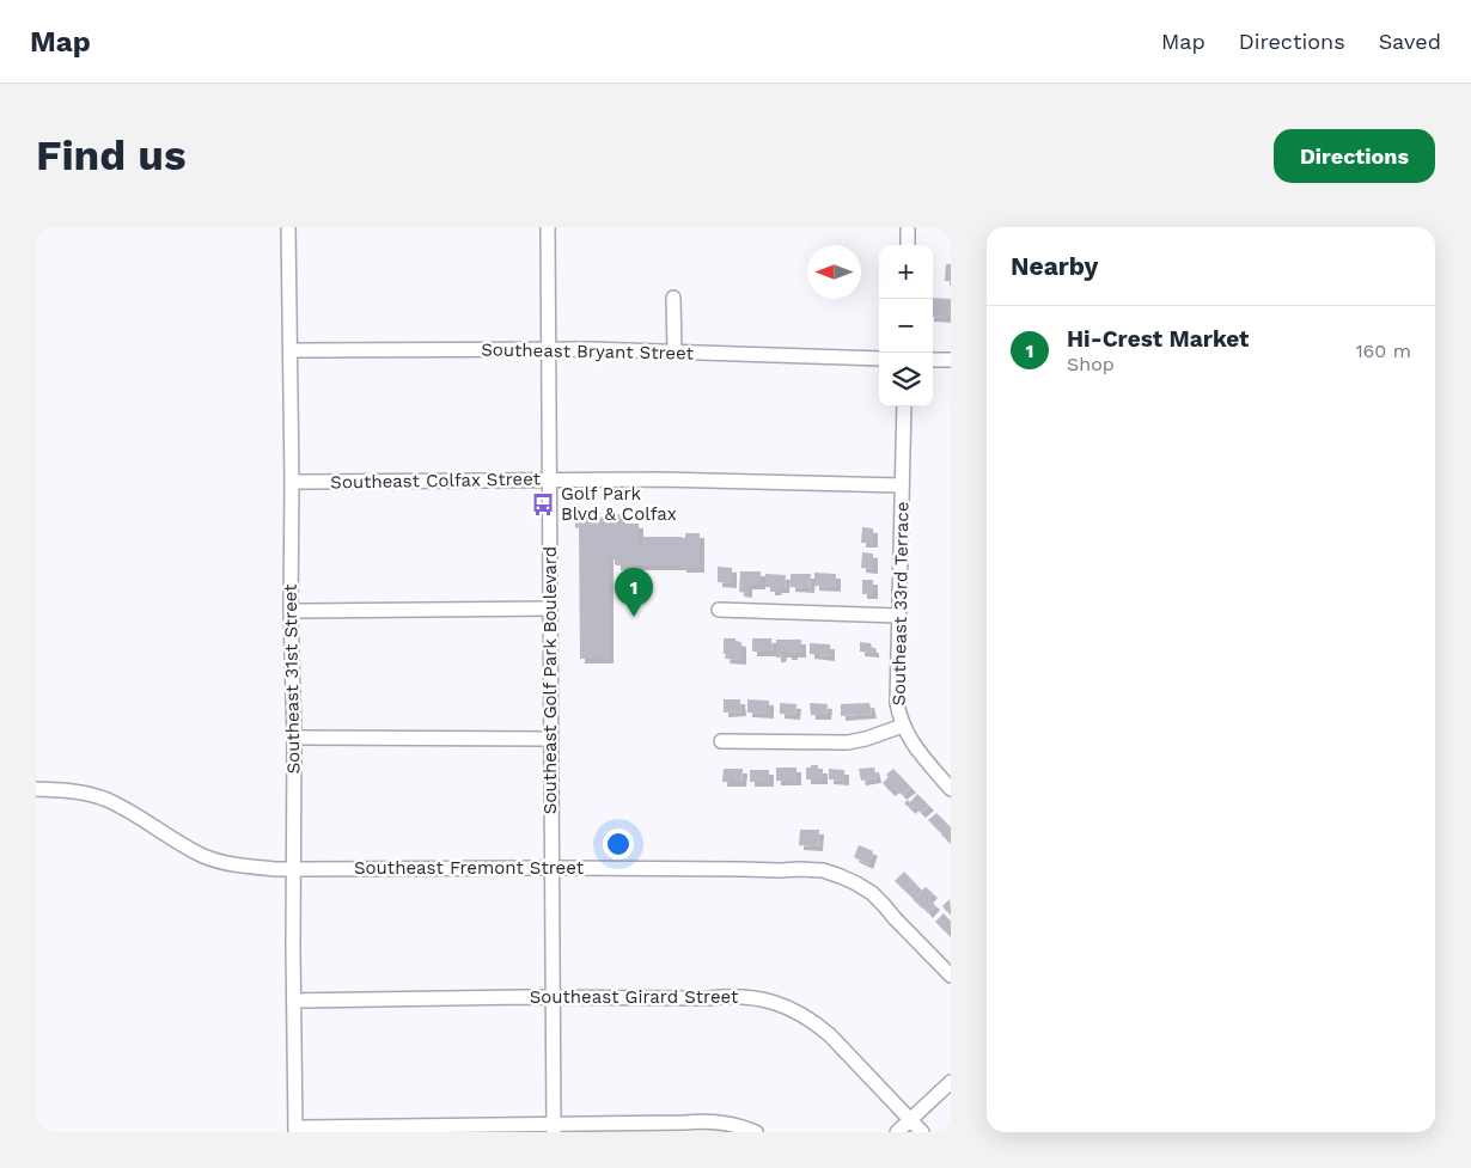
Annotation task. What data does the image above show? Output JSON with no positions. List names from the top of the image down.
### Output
{
  "streets": {
    "street": [
      "Southeast Bryant Street",
      "Southeast Colfax Street",
      "Southeast 33rd Terrace",
      "Southeast 31st Street",
      "Southeast Golf Park Boulevard",
      "Southeast Fremont Street",
      "Southeast Girard Street"
    ]
  },
  "crossings": [
    ["Southeast Bryant Street", "Southeast 31st Street"],
    ["Southeast Bryant Street", "Southeast Golf Park Boulevard"],
    ["Southeast Colfax Street", "Southeast 33rd Terrace"],
    ["Southeast Colfax Street", "Southeast 31st Street"],
    ["Southeast Colfax Street", "Southeast Golf Park Boulevard"],
    ["Southeast 31st Street", "Southeast Fremont Street"],
    ["Southeast 31st Street", "Southeast Girard Street"],
    ["Southeast Golf Park Boulevard", "Southeast Fremont Street"],
    ["Southeast Golf Park Boulevard", "Southeast Girard Street"]
  ],
  "places": {
    "bus stop": ["Golf Park Blvd & Colfax"]
  },
  "north": "left",
  "page": {
    "header": "Map",
    "nav": ["Map", "Directions", "Saved"],
    "buttons": "Directions",
    "title": "Find us",
    "heading": "Nearby",
    "map_buttons": ["+", "−"],
    "list": [
      {
        "mark": "1",
        "name": "Hi-Crest Market",
        "note": "Shop",
        "value": "160 m"
      }
    ],
    "pins": "1"
  }
}
